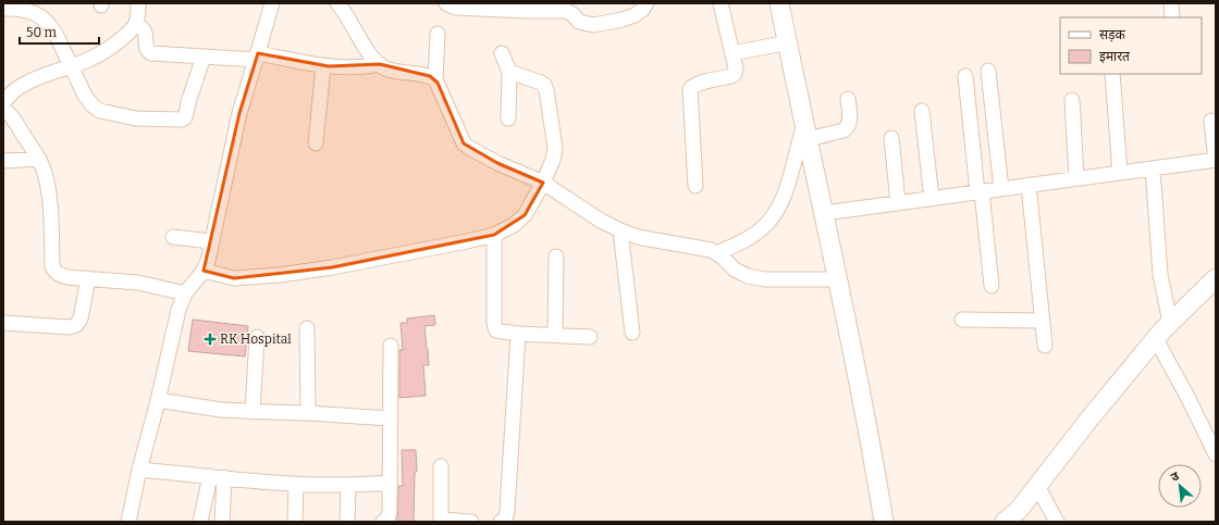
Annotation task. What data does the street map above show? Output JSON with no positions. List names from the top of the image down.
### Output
{
  "places": {
    "health": ["RK Hospital"]
  },
  "legend": ["सड़क", "इमारत"],
  "scale_bar": "50 m",
  "north": "top left"
}
